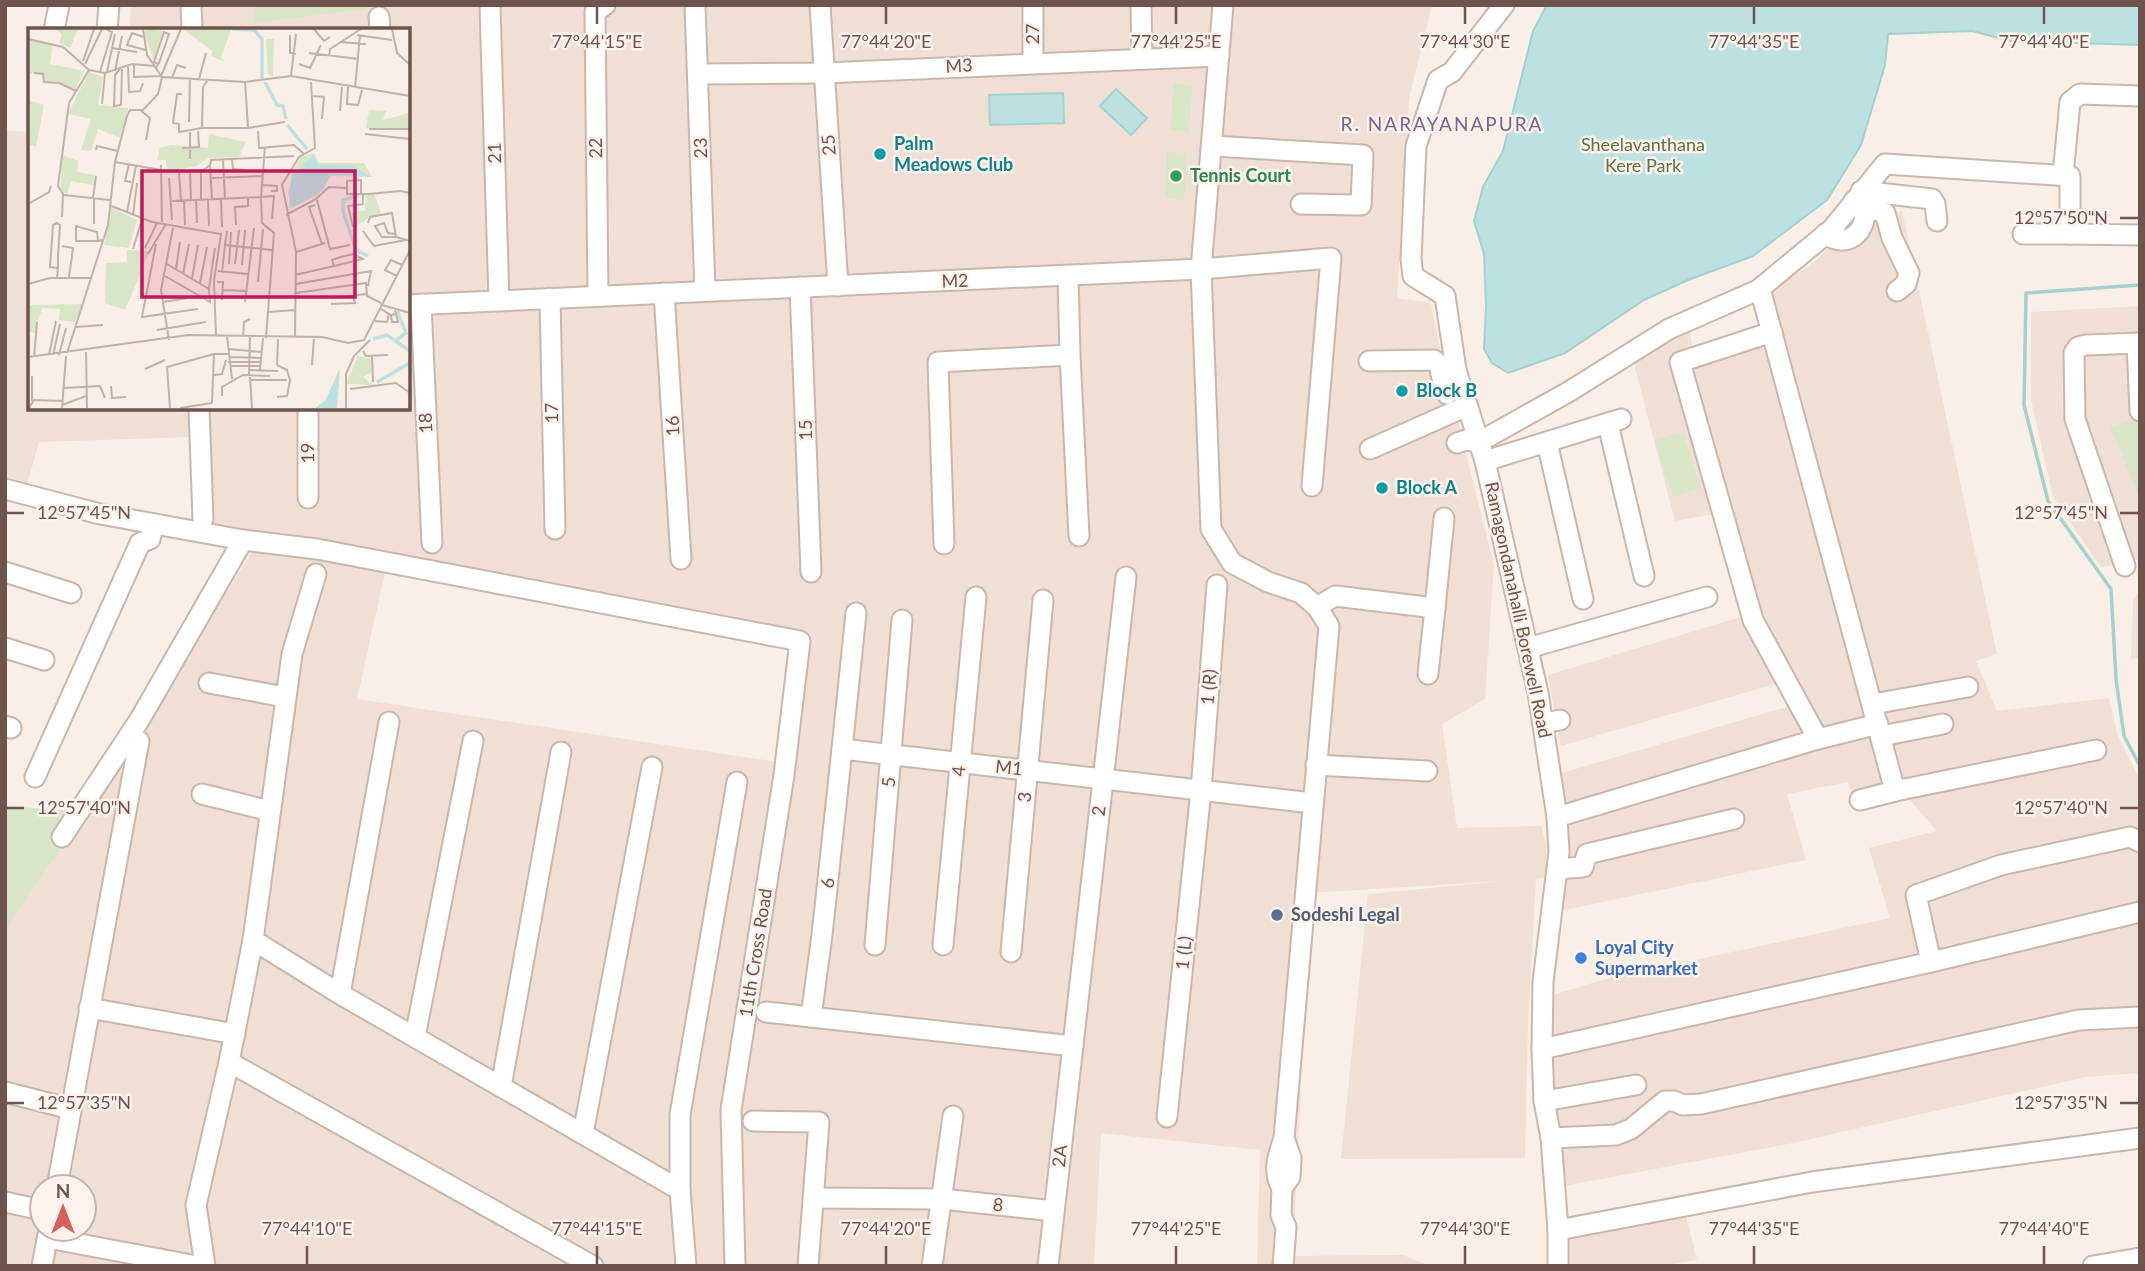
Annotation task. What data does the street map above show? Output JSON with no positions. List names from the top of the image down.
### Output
{
  "streets": {
    "street": [
      "27",
      "M3",
      "25",
      "22",
      "23",
      "21",
      "M2",
      "17",
      "18",
      "16",
      "15",
      "19",
      "Ramagondanahalli Borewell Road",
      "1 (R)",
      "M1",
      "4",
      "5",
      "3",
      "2",
      "6",
      "11th Cross Road",
      "1 (L)",
      "2A",
      "8"
    ]
  },
  "crossings": [
    ["27", "M3"],
    ["M3", "25"],
    ["M3", "23"],
    ["25", "M2"],
    ["22", "M2"],
    ["23", "M2"],
    ["21", "M2"],
    ["M2", "17"],
    ["M2", "18"],
    ["M2", "16"],
    ["M2", "15"],
    ["1 (R)", "M1"],
    ["1 (R)", "1 (L)"],
    ["M1", "4"],
    ["M1", "5"],
    ["M1", "3"],
    ["M1", "2"],
    ["M1", "6"],
    ["M1", "1 (L)"],
    ["2", "2A"],
    ["2A", "8"]
  ],
  "districts": ["R. NARAYANAPURA"],
  "parks": ["Sheelavanthana Kere Park"],
  "places": [
    "Palm Meadows Club",
    "Tennis Court",
    "Block B",
    "Block A",
    "Sodeshi Legal",
    "Loyal City Supermarket"
  ],
  "north": "top",
  "coordinates": [
    "77°44'15\"E",
    "77°44'20\"E",
    "77°44'25\"E",
    "77°44'30\"E",
    "77°44'35\"E",
    "77°44'40\"E",
    "12°57'50\"N",
    "12°57'45\"N",
    "12°57'40\"N",
    "12°57'35\"N",
    "77°44'10\"E"
  ]
}
